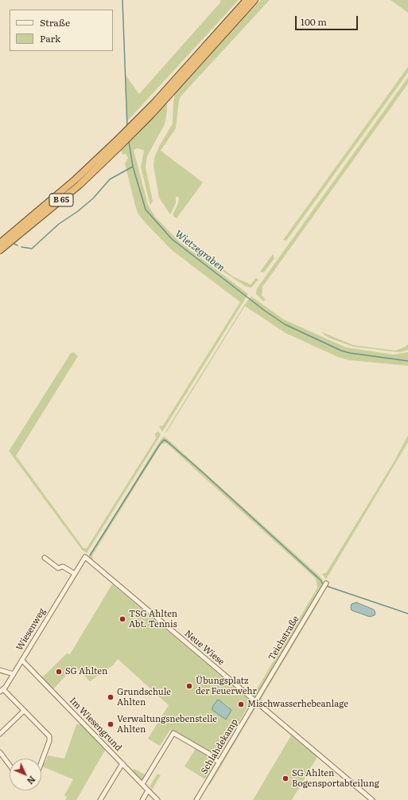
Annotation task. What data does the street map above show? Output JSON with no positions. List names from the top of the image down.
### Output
{
  "streets": {
    "highway": ["B 65"],
    "street": [
      "Wiesenweg",
      "Teichstraße",
      "Neue Wiese",
      "Im Wiesengrund",
      "Schlahdekamp"
    ]
  },
  "crossings": [
    ["Wiesenweg", "Neue Wiese"],
    ["Wiesenweg", "Im Wiesengrund"],
    ["Teichstraße", "Neue Wiese"],
    ["Teichstraße", "Schlahdekamp"],
    ["Neue Wiese", "Schlahdekamp"]
  ],
  "water": ["Wietzegraben"],
  "places": [
    "TSG Ahlten Abt. Tennis",
    "SG Ahlten",
    "Übungsplatz der Feuerwehr",
    "Grundschule Ahlten",
    "Mischwasserhebeanlage",
    "Verwaltungsnebenstelle Ahlten",
    "SG Ahlten Bogensportabteilung"
  ],
  "legend": ["Straße", "Park"],
  "scale_bar": "100 m",
  "north": "bottom right"
}
